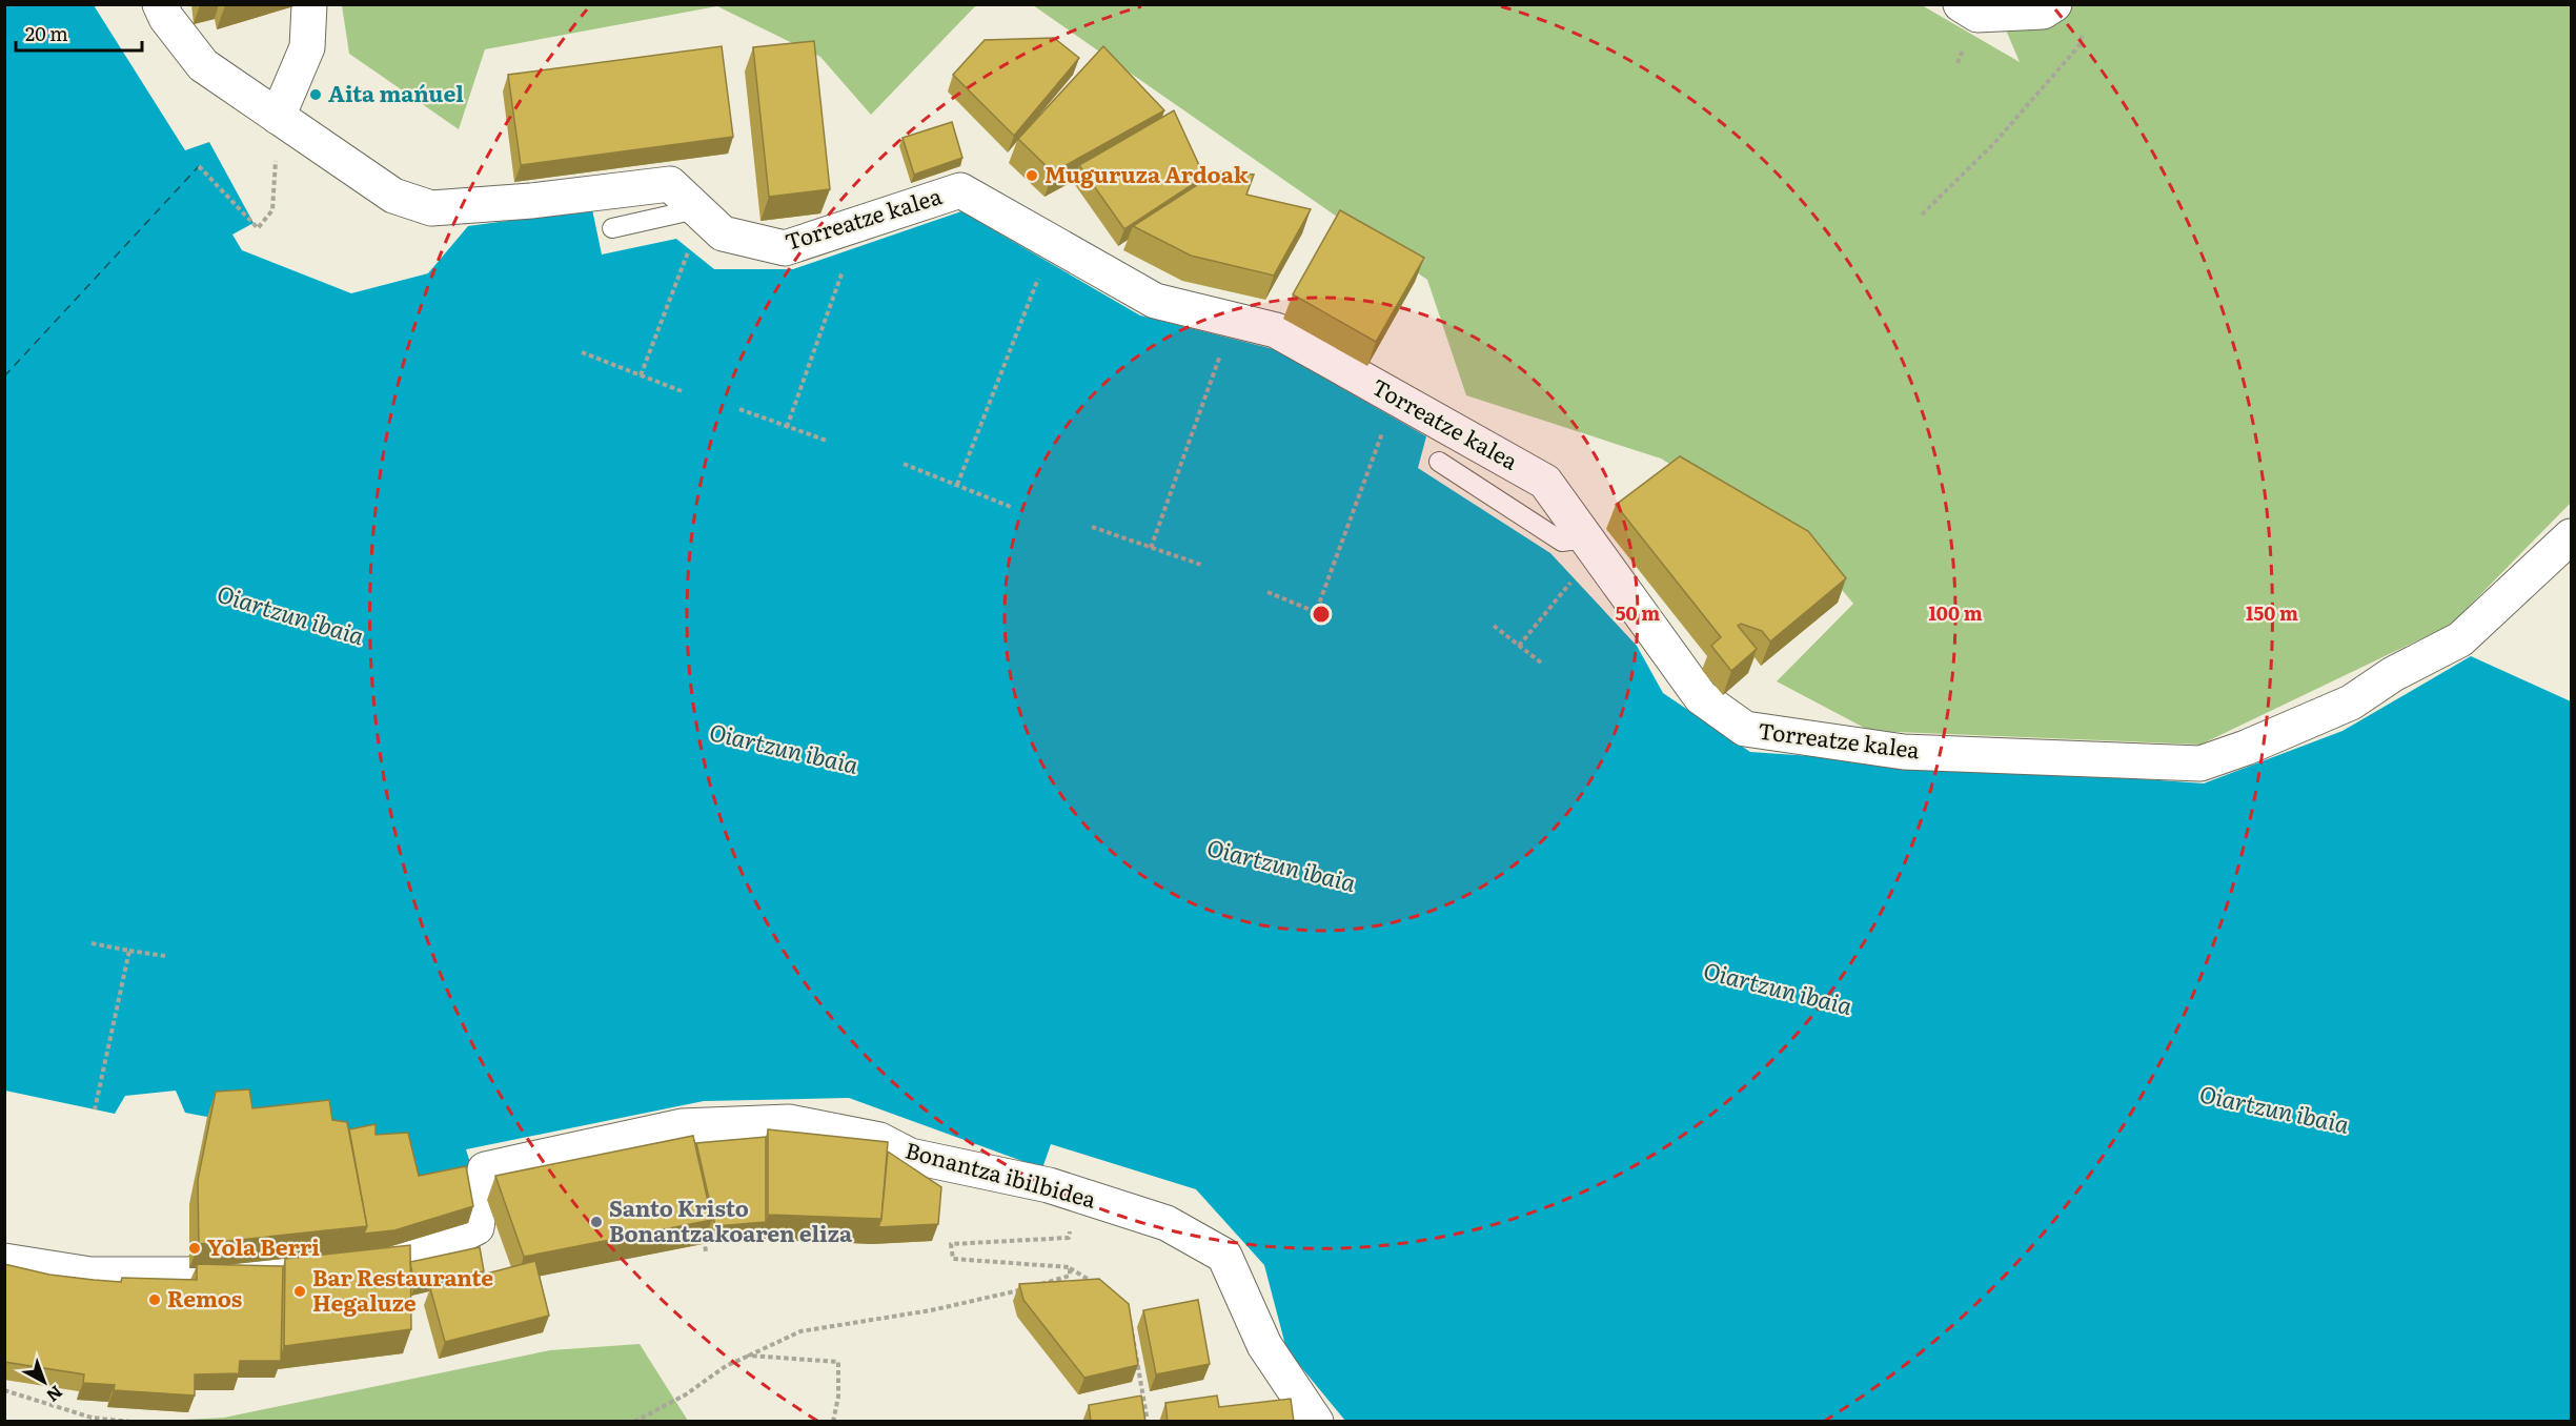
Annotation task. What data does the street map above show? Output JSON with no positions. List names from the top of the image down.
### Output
{
  "streets": {
    "street": ["Torreatze kalea", "Bonantza ibilbidea"]
  },
  "water": ["Oiartzun ibaia"],
  "places": [
    "Aita mańuel",
    "Muguruza Ardoak",
    "Santo Kristo Bonantzakoaren eliza",
    "Yola Berri",
    "Bar Restaurante Hegaluze",
    "Remos"
  ],
  "scale_bar": "20 m",
  "north": "bottom right",
  "rings": ["50 m", "100 m", "150 m"]
}
